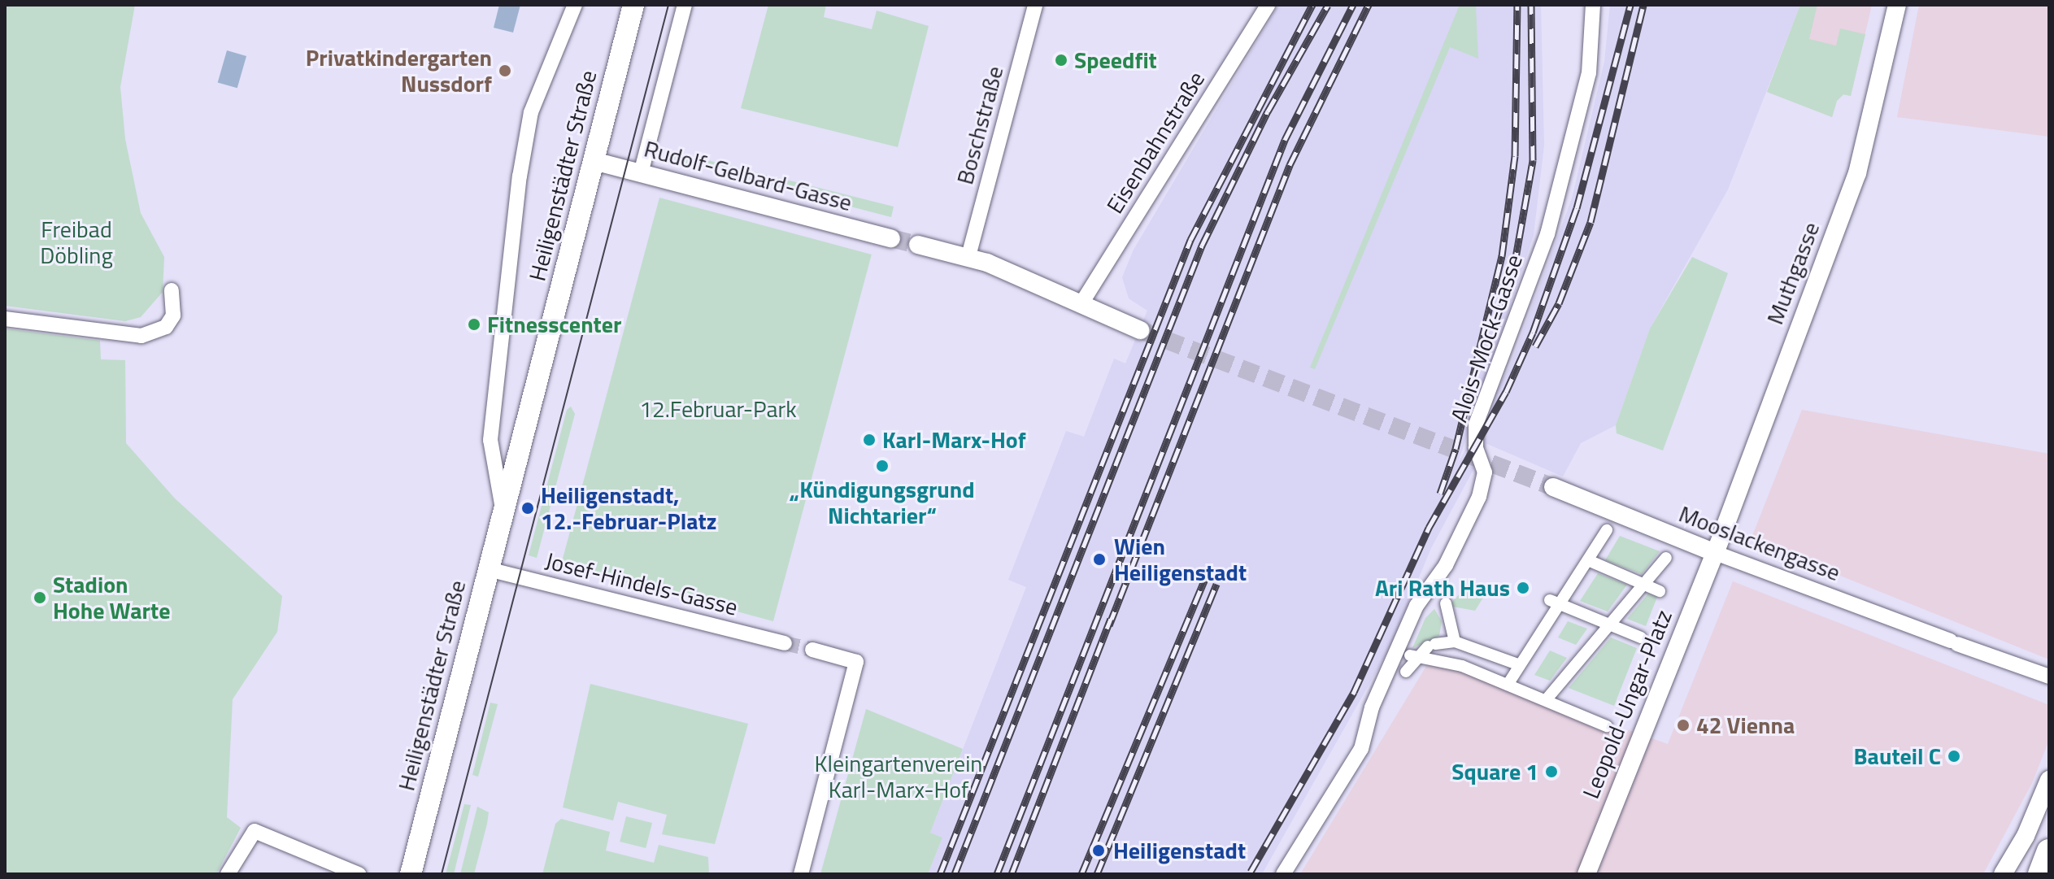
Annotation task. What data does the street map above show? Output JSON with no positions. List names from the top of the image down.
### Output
{
  "streets": {
    "main road": ["Heiligenstädter Straße"],
    "street": [
      "Boschstraße",
      "Eisenbahnstraße",
      "Rudolf-Gelbard-Gasse",
      "Muthgasse",
      "Alois-Mock-Gasse",
      "Mooslackengasse",
      "Josef-Hindels-Gasse",
      "Leopold-Ungar-Platz"
    ]
  },
  "crossings": [
    ["Heiligenstädter Straße", "Rudolf-Gelbard-Gasse"],
    ["Heiligenstädter Straße", "Josef-Hindels-Gasse"],
    ["Muthgasse", "Mooslackengasse"],
    ["Muthgasse", "Leopold-Ungar-Platz"],
    ["Mooslackengasse", "Leopold-Ungar-Platz"]
  ],
  "parks": ["Freibad Döbling", "12.Februar-Park", "Kleingartenverein Karl-Marx-Hof"],
  "places": [
    "Speedfit",
    "Privatkindergarten Nussdorf",
    "Fitnesscenter",
    "Karl-Marx-Hof",
    "„Kündigungsgrund Nichtarier“",
    "Heiligenstadt, 12.-Februar-Platz",
    "Wien Heiligenstadt",
    "Ari Rath Haus",
    "Stadion Hohe Warte",
    "42 Vienna",
    "Bauteil C",
    "Square 1",
    "Heiligenstadt"
  ]
}
